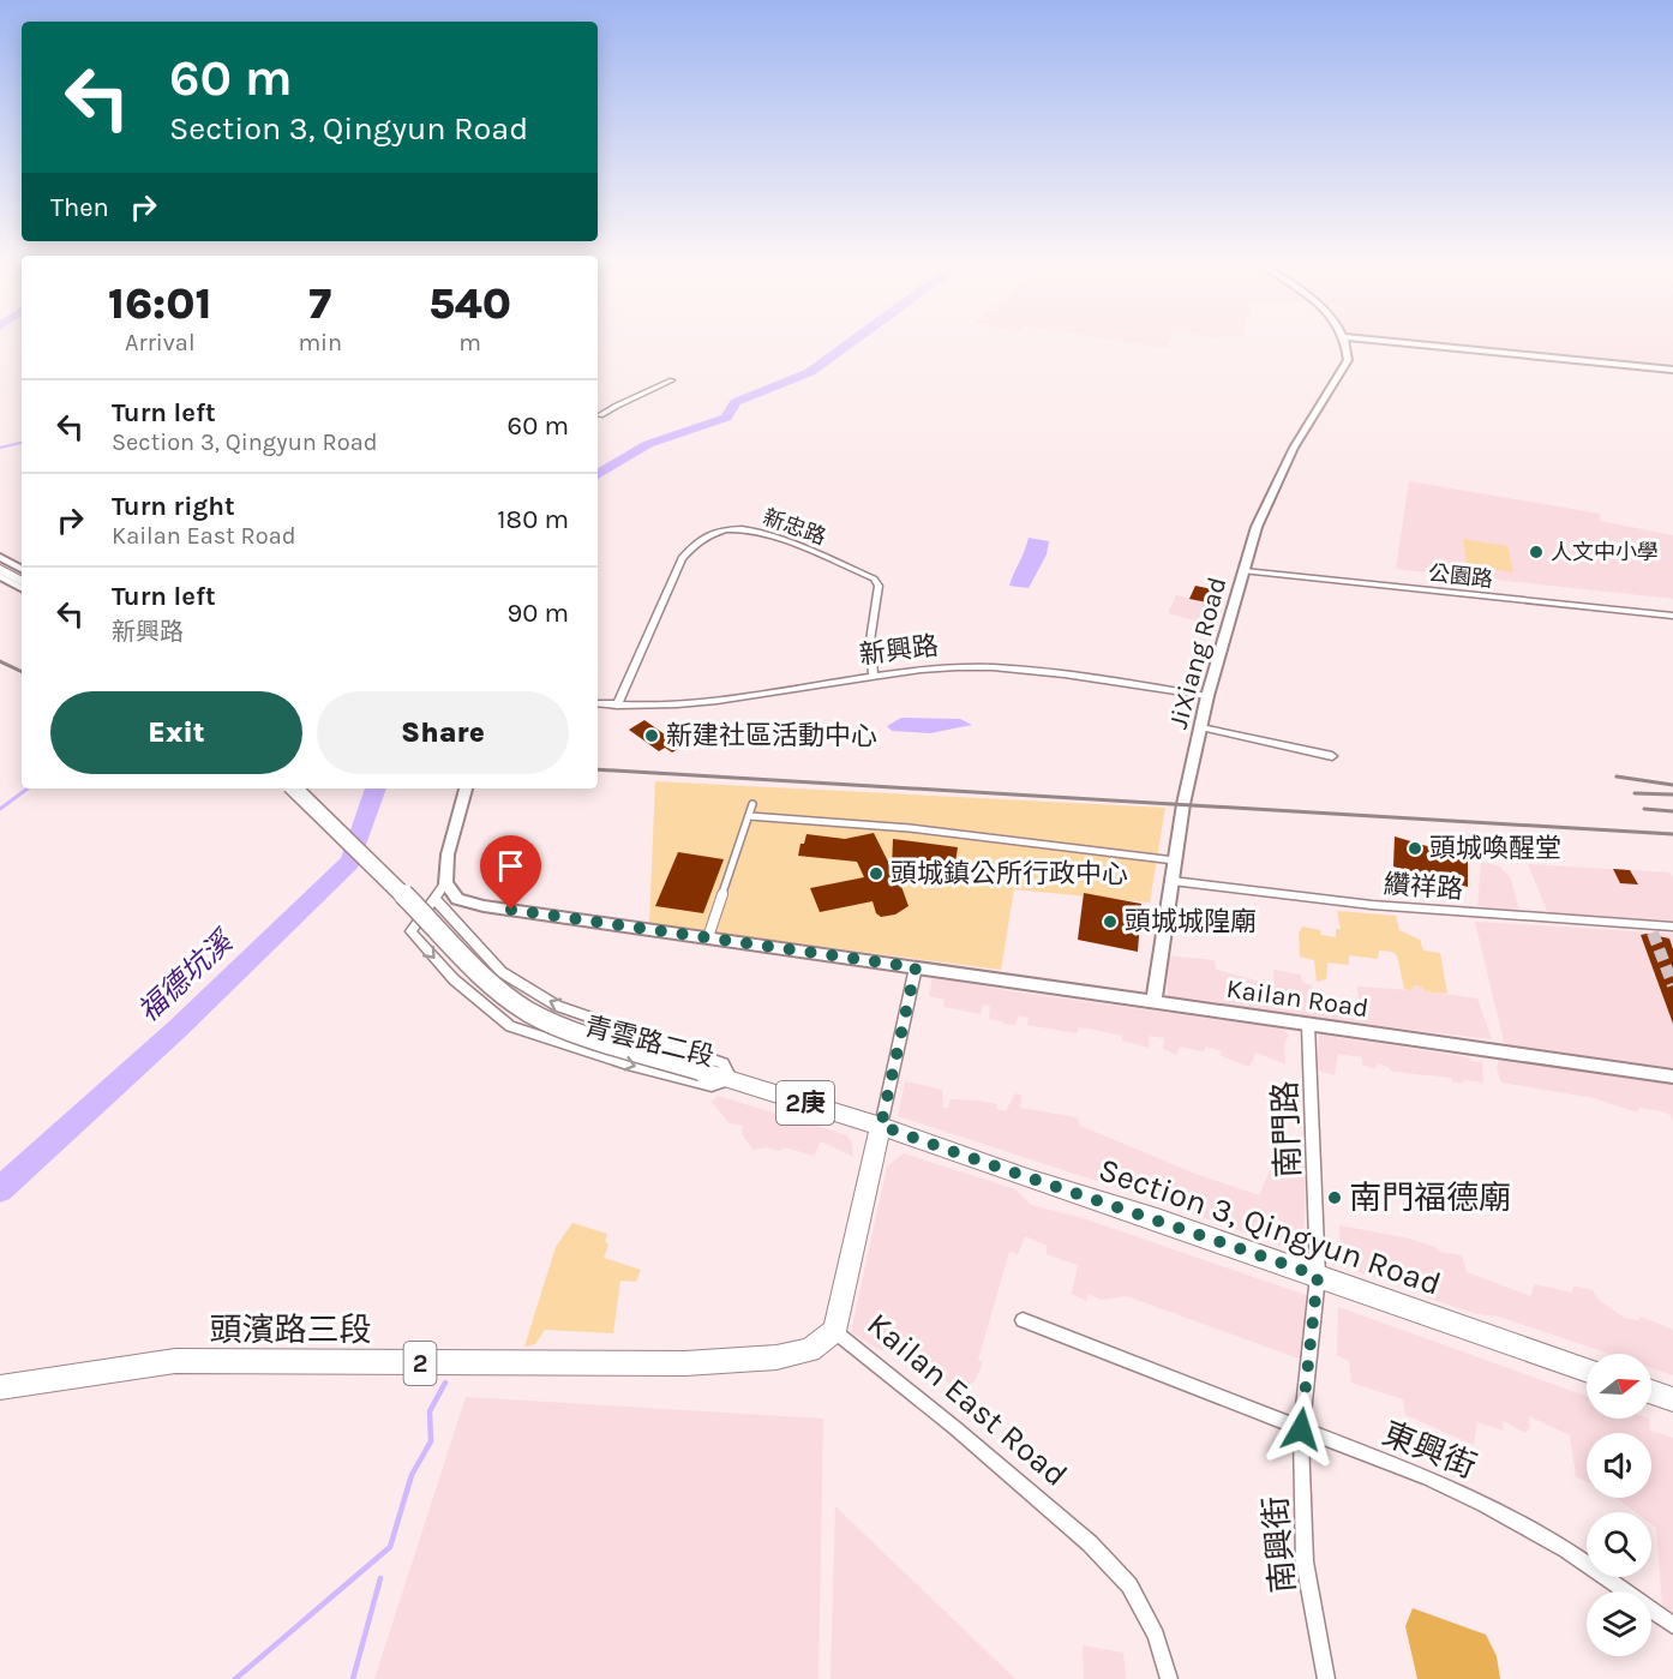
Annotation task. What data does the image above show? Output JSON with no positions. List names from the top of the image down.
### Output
{
  "streets": {
    "main road": [
      "2庚",
      "Section 3, Qingyun Road",
      "頭濱路三段",
      "2",
      "Kailan East Road"
    ],
    "street": [
      "新忠路",
      "公園路",
      "新興路",
      "JiXiang Road",
      "纘祥路",
      "Kailan Road",
      "青雲路二段",
      "南門路",
      "東興街",
      "南興街"
    ]
  },
  "crossings": [
    ["新忠路", "新興路"],
    ["公園路", "JiXiang Road"],
    ["新興路", "JiXiang Road"],
    ["JiXiang Road", "纘祥路"],
    ["JiXiang Road", "Kailan Road"],
    ["Kailan Road", "南門路"],
    ["Kailan Road", "Kailan East Road"],
    ["青雲路二段", "2庚"],
    ["2庚", "Section 3, Qingyun Road"],
    ["2庚", "Kailan East Road"],
    ["南門路", "Section 3, Qingyun Road"],
    ["南門路", "南興街"],
    ["Section 3, Qingyun Road", "Kailan East Road"],
    ["Section 3, Qingyun Road", "南興街"],
    ["頭濱路三段", "Kailan East Road"],
    ["東興街", "南興街"]
  ],
  "water": ["福德坑溪"],
  "places": [
    "人文中小學",
    "新建社區活動中心",
    "頭城喚醒堂",
    "頭城鎮公所行政中心",
    "頭城城隍廟",
    "南門福德廟"
  ],
  "north": "right",
  "page": {
    "turn": ["60 m", "Section 3, Qingyun Road"],
    "then": "Then",
    "eta": [
      "16:01",
      "Arrival",
      "7",
      "min",
      "540",
      "m"
    ],
    "list": [
      {
        "name": "Turn left",
        "note": "Section 3, Qingyun Road",
        "value": "60 m"
      },
      {
        "name": "Turn right",
        "note": "Kailan East Road",
        "value": "180 m"
      },
      {
        "name": "Turn left",
        "note": "新興路",
        "value": "90 m"
      }
    ],
    "buttons": ["Exit", "Share"]
  }
}
